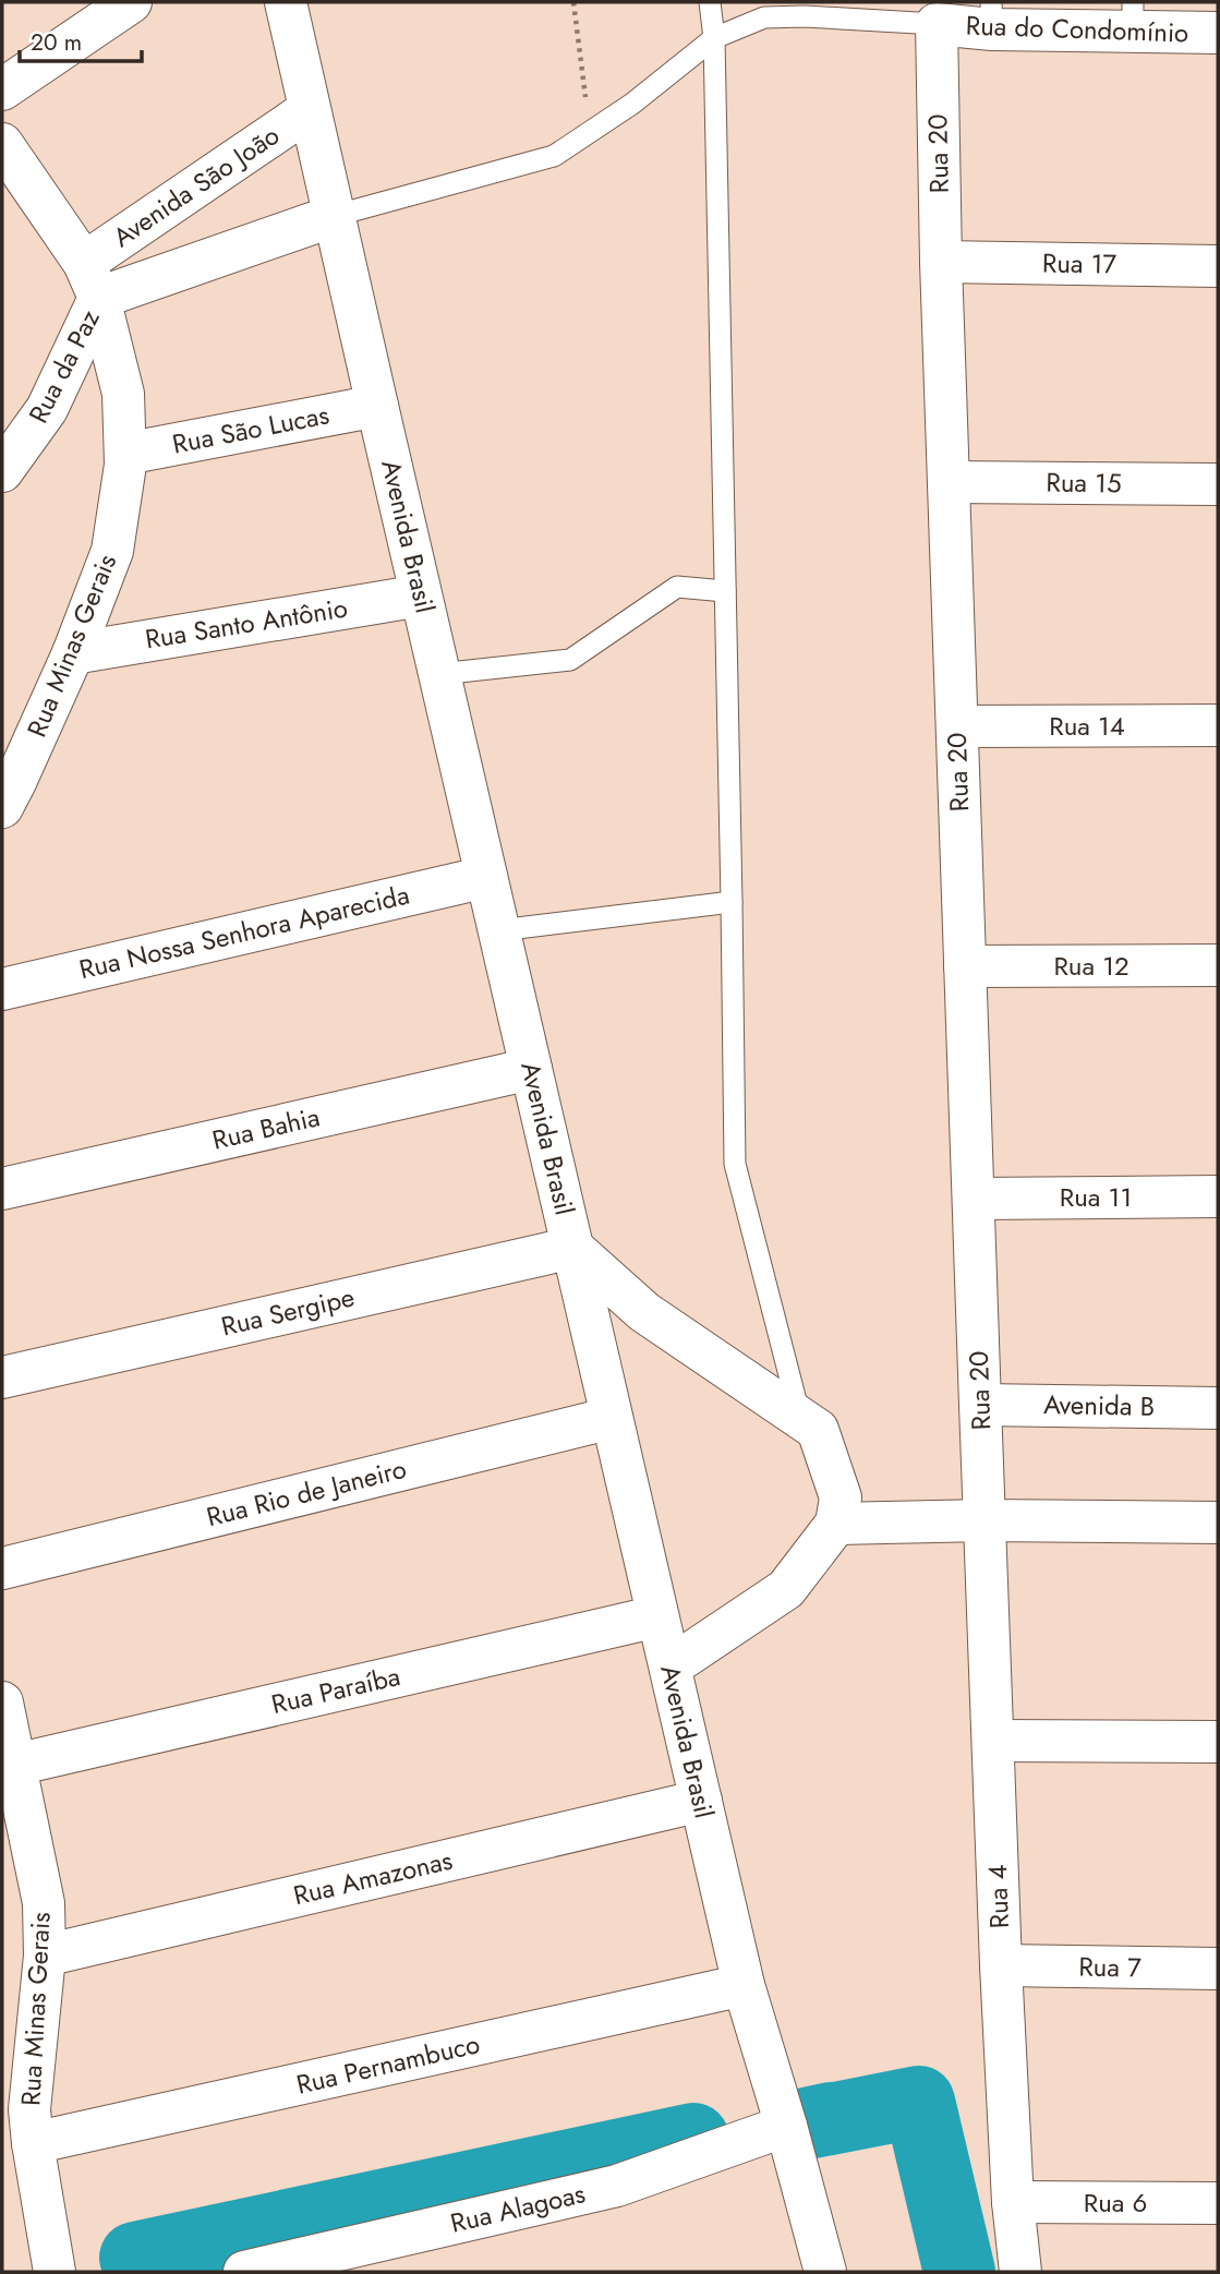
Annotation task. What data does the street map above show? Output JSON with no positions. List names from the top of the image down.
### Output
{
  "streets": {
    "street": [
      "Rua do Condomínio",
      "Rua 20",
      "Avenida São João",
      "Rua 17",
      "Rua da Paz",
      "Rua São Lucas",
      "Rua 15",
      "Avenida Brasil",
      "Rua Santo Antônio",
      "Rua Minas Gerais",
      "Rua 14",
      "Rua Nossa Senhora Aparecida",
      "Rua 12",
      "Rua Bahia",
      "Rua 11",
      "Rua Sergipe",
      "Avenida B",
      "Rua Rio de Janeiro",
      "Rua Paraíba",
      "Rua Amazonas",
      "Rua 4",
      "Rua 7",
      "Rua Pernambuco",
      "Rua 6",
      "Rua Alagoas"
    ]
  },
  "crossings": [
    ["Rua do Condomínio", "Rua 20"],
    ["Rua 20", "Rua 17"],
    ["Rua 20", "Rua 15"],
    ["Rua 20", "Rua 14"],
    ["Rua 20", "Rua 12"],
    ["Rua 20", "Rua 11"],
    ["Rua 20", "Avenida B"],
    ["Rua 20", "Rua 4"],
    ["Avenida São João", "Rua da Paz"],
    ["Avenida São João", "Avenida Brasil"],
    ["Avenida São João", "Rua Minas Gerais"],
    ["Rua da Paz", "Rua Minas Gerais"],
    ["Rua São Lucas", "Avenida Brasil"],
    ["Rua São Lucas", "Rua Minas Gerais"],
    ["Avenida Brasil", "Rua Santo Antônio"],
    ["Avenida Brasil", "Rua Nossa Senhora Aparecida"],
    ["Avenida Brasil", "Rua Bahia"],
    ["Avenida Brasil", "Rua Sergipe"],
    ["Avenida Brasil", "Rua Rio de Janeiro"],
    ["Avenida Brasil", "Rua Paraíba"],
    ["Avenida Brasil", "Rua Amazonas"],
    ["Avenida Brasil", "Rua Pernambuco"],
    ["Avenida Brasil", "Rua Alagoas"],
    ["Rua Santo Antônio", "Rua Minas Gerais"],
    ["Rua Minas Gerais", "Rua Paraíba"],
    ["Rua Minas Gerais", "Rua Amazonas"],
    ["Rua Minas Gerais", "Rua Pernambuco"],
    ["Rua 4", "Rua 7"],
    ["Rua 4", "Rua 6"]
  ],
  "scale_bar": "20 m"
}
